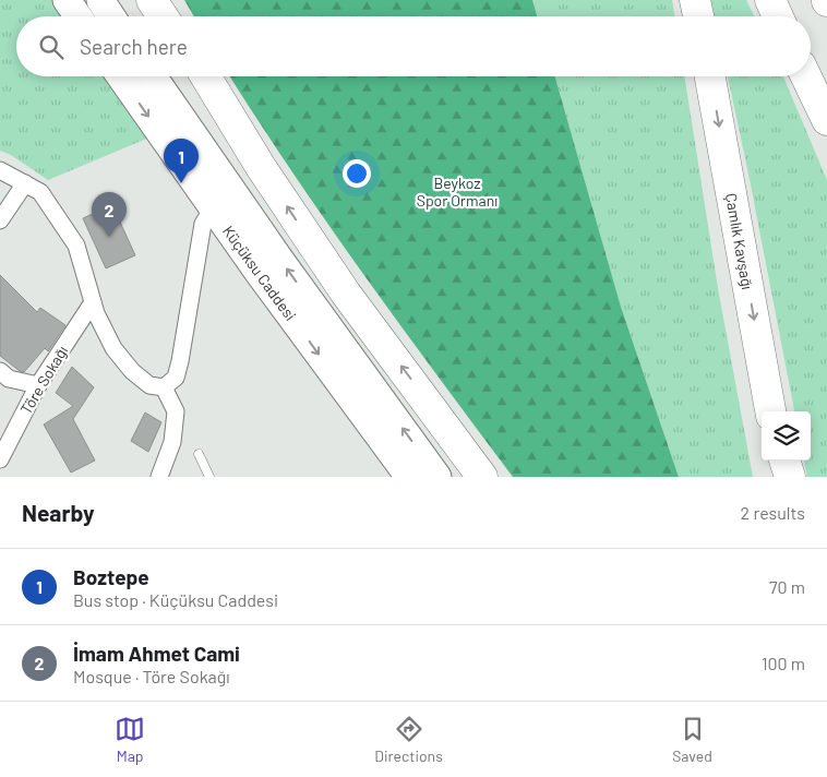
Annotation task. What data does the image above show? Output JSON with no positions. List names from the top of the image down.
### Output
{
  "streets": {
    "highway": ["Çamlık Kavşağı"],
    "main road": ["Küçüksu Caddesi"],
    "street": ["Töre Sokağı"]
  },
  "one_way": ["Çamlık Kavşağı"],
  "parks": ["Beykoz Spor Ormanı"],
  "page": {
    "search": "Search here",
    "pins": ["1", "2"],
    "heading": ["Nearby", "2 results"],
    "list": [
      {
        "mark": "1",
        "name": "Boztepe",
        "note": "Bus stop · Küçüksu Caddesi",
        "value": "70 m"
      },
      {
        "mark": "2",
        "name": "İmam Ahmet Cami",
        "note": "Mosque · Töre Sokağı",
        "value": "100 m"
      }
    ],
    "nav": ["Map", "Directions", "Saved"]
  }
}
